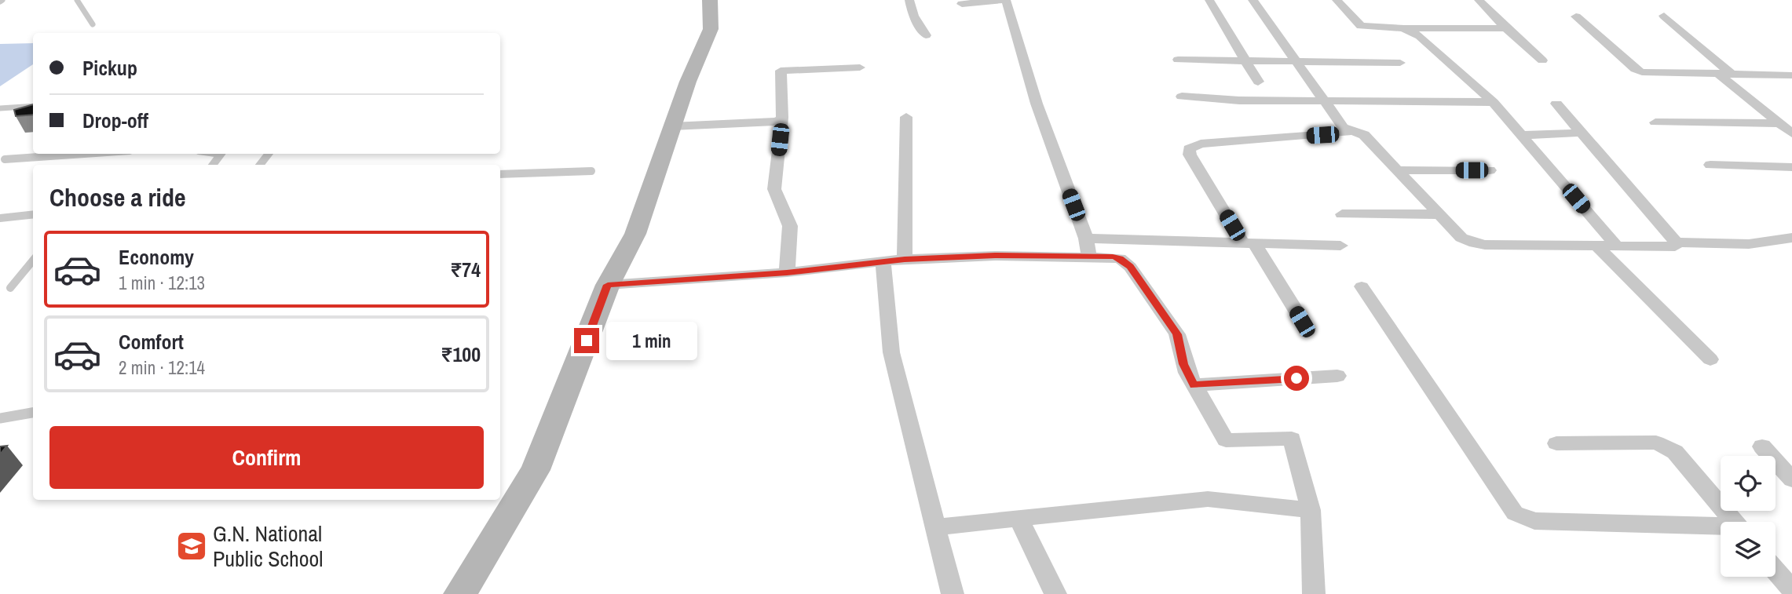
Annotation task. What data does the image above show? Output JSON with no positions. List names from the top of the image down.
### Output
{
  "places": {
    "school or university": ["G.N. National Public School"]
  },
  "page": {
    "banner": ["Pickup", "Drop-off"],
    "heading": "Choose a ride",
    "list": [
      {
        "name": "Economy",
        "note": "1 min · 12:13",
        "value": "₹74"
      },
      {
        "name": "Comfort",
        "note": "2 min · 12:14",
        "value": "₹100"
      }
    ],
    "bubble": "1 min",
    "buttons": "Confirm"
  }
}
